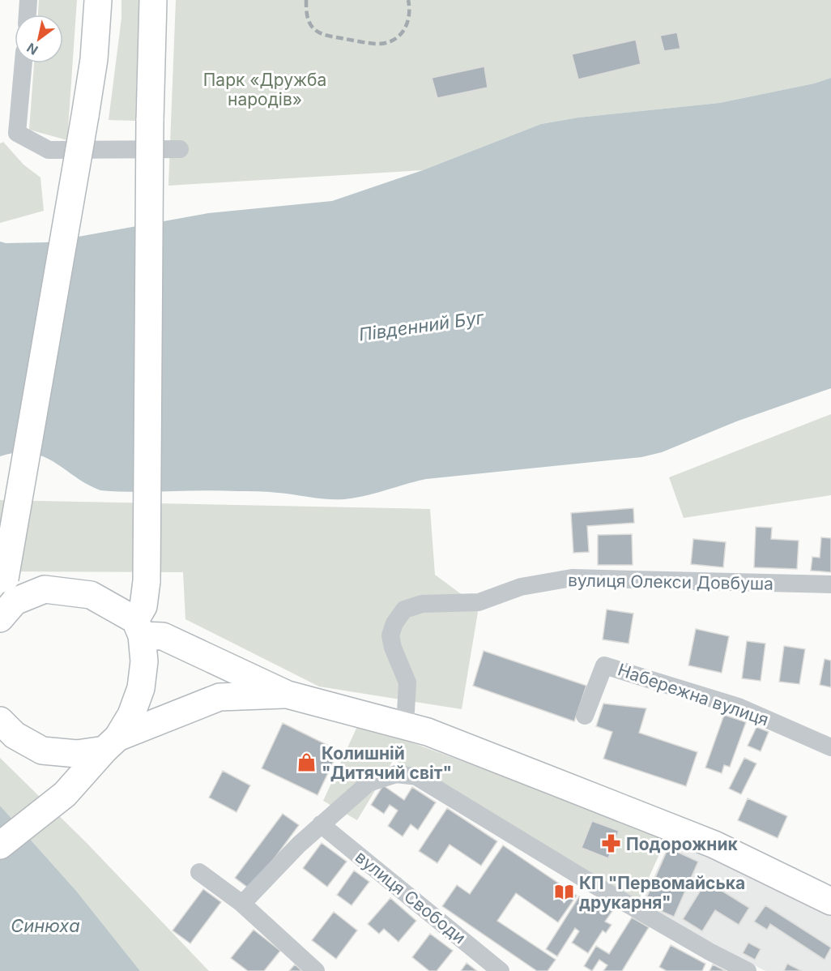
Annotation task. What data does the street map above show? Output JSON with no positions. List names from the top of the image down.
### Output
{
  "streets": {
    "street": ["вулиця Олекси Довбуша", "Набережна вулиця", "вулиця Свободи"]
  },
  "water": ["Південний Буг", "Синюха"],
  "parks": ["Парк «Дружба народів»"],
  "places": {
    "shop": ["Колишній \"Дитячий світ\""],
    "pharmacy": ["Подорожник"],
    "library": ["КП \"Первомайська друкарня\""]
  },
  "north": "bottom left"
}
